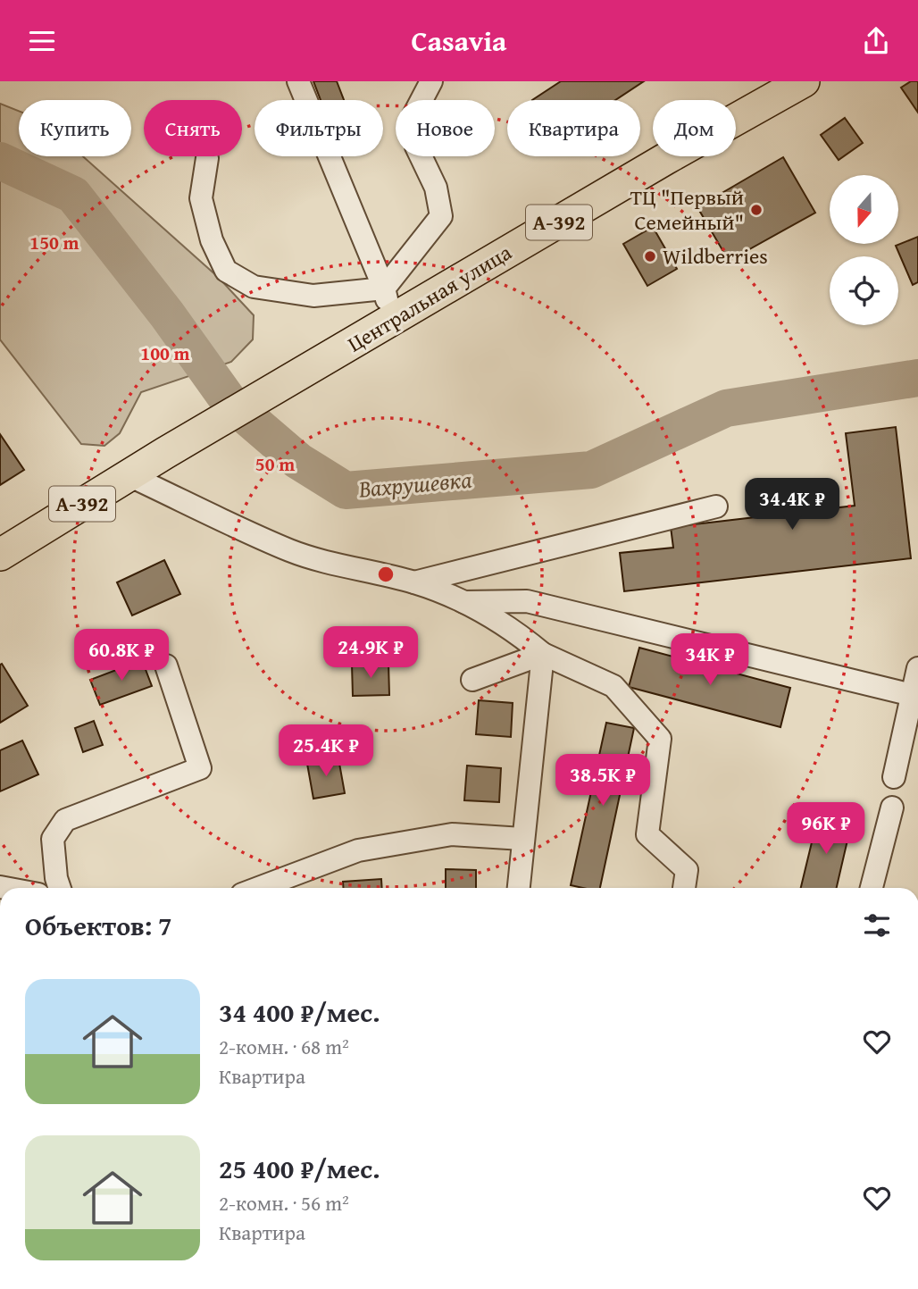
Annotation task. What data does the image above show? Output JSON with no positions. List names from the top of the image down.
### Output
{
  "streets": {
    "highway": ["А-392", "Центральная улица"]
  },
  "crossings": [
    ["А-392", "Центральная улица"]
  ],
  "water": ["Вахрушевка"],
  "places": ["ТЦ \"Первый Семейный\"", "Wildberries"],
  "north": "bottom",
  "page": {
    "header": "Casavia",
    "chip": [
      "Купить",
      "Снять",
      "Фильтры",
      "Новое",
      "Квартира",
      "Дом"
    ],
    "price": [
      "34.4K ₽",
      "24.9K ₽",
      "60.8K ₽",
      "34K ₽",
      "25.4K ₽",
      "38.5K ₽",
      "96K ₽"
    ],
    "heading": "Объектов: 7",
    "list": [
      {
        "name": "34 400 ₽/мес.",
        "note": "2-комн. · 68 m² · Квартира"
      },
      {
        "name": "25 400 ₽/мес.",
        "note": "2-комн. · 56 m² · Квартира"
      }
    ]
  },
  "rings": ["150 m", "100 m", "50 m"]
}
